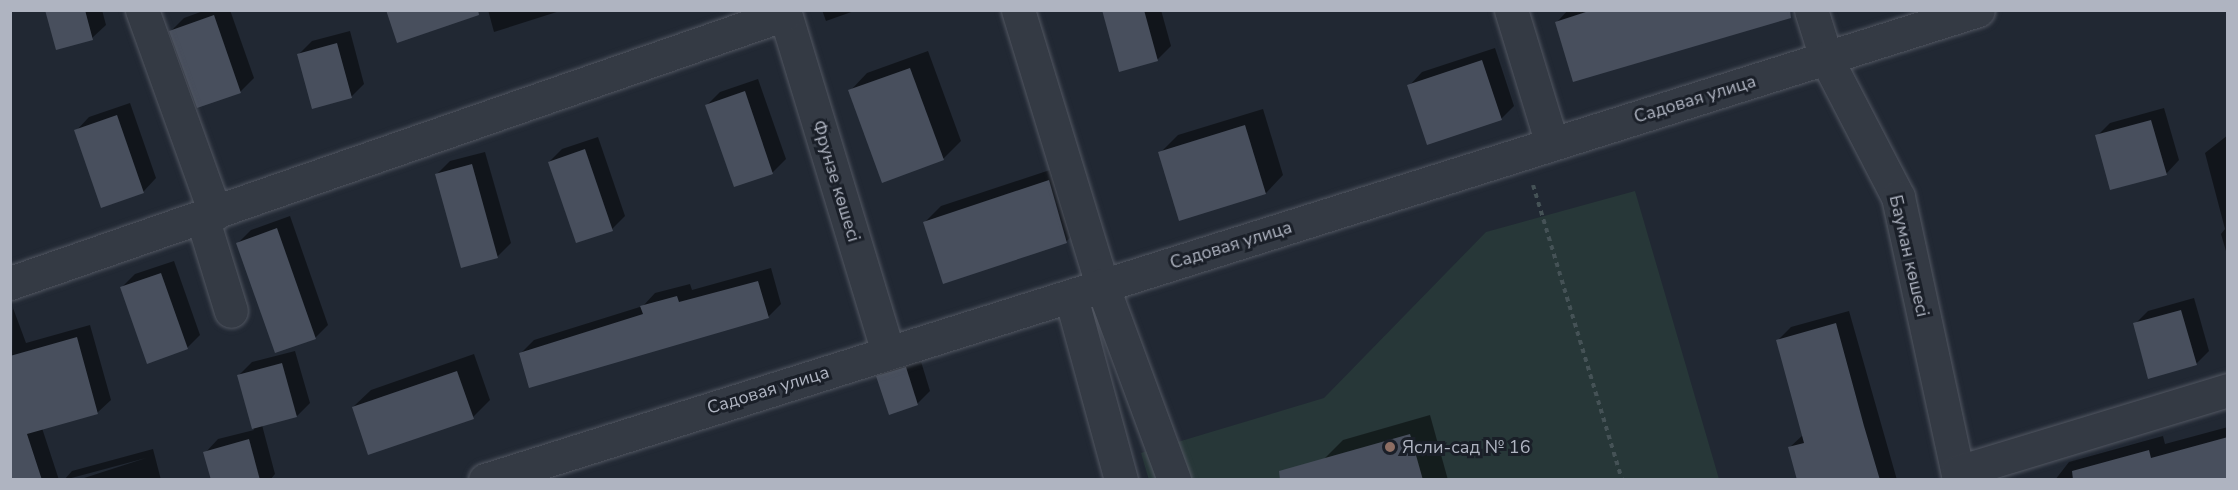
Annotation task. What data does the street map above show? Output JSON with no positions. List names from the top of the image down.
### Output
{
  "streets": {
    "street": ["Садовая улица", "Фрунзе көшесі", "Бауман көшесі"]
  },
  "crossings": [
    ["Садовая улица", "Фрунзе көшесі"],
    ["Садовая улица", "Бауман көшесі"]
  ],
  "places": ["Ясли-сад № 16"]
}
